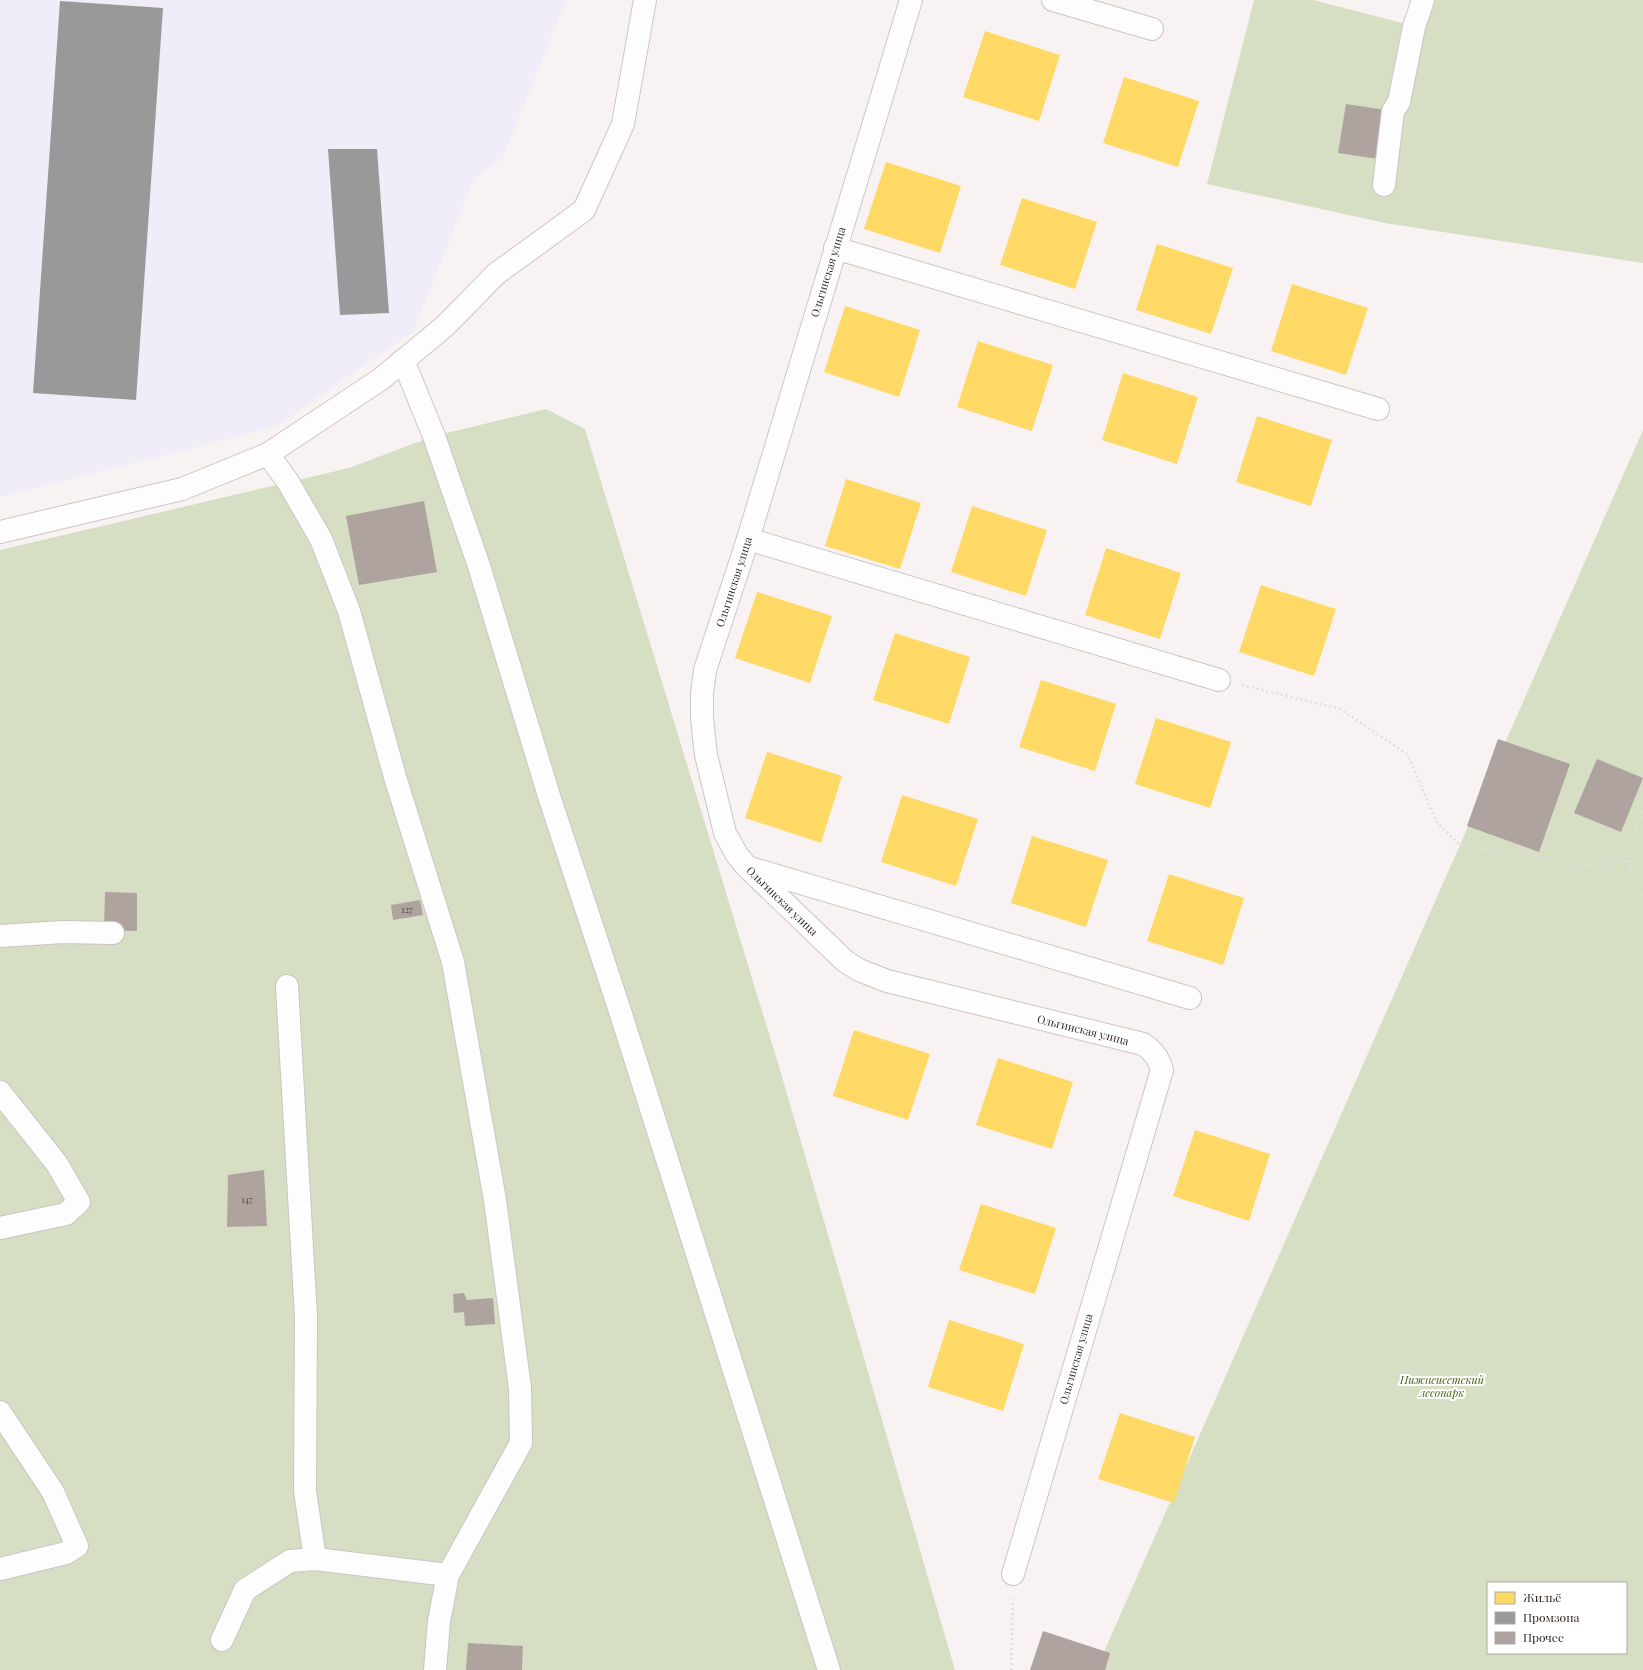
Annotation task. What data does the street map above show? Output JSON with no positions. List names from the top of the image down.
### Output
{
  "streets": {
    "street": ["Ольгинская улица"]
  },
  "parks": ["Нижнеисетский лесопарк"],
  "house_numbers": ["127", "147"],
  "legend": ["Жильё", "Промзона", "Прочее"]
}
